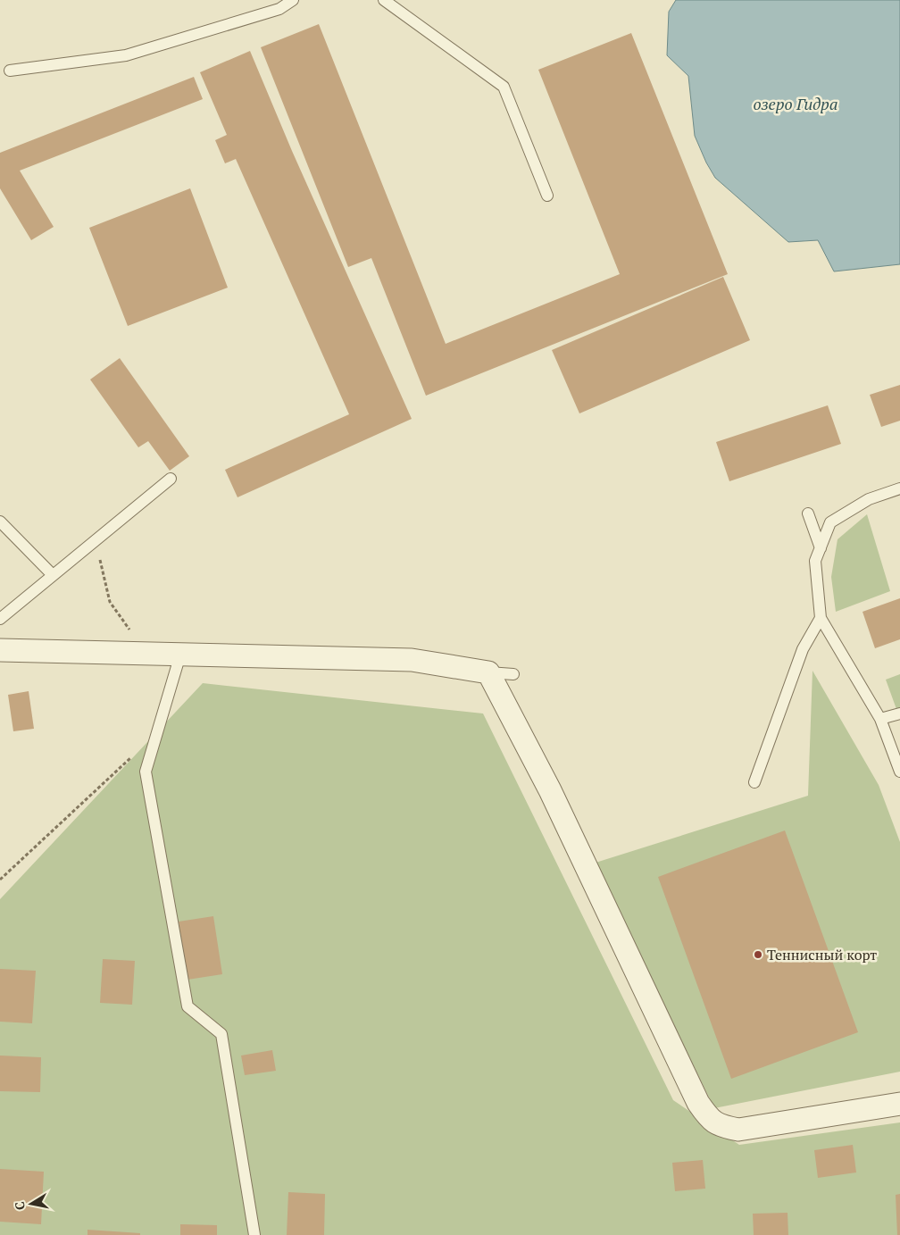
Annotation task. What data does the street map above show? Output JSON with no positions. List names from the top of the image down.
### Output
{
  "water": ["озеро Гидра"],
  "places": ["Теннисный корт"],
  "north": "left"
}
